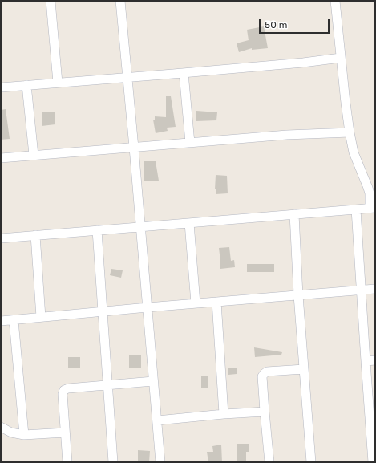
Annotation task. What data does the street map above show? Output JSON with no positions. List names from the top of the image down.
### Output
{
  "scale_bar": "50 m"
}
